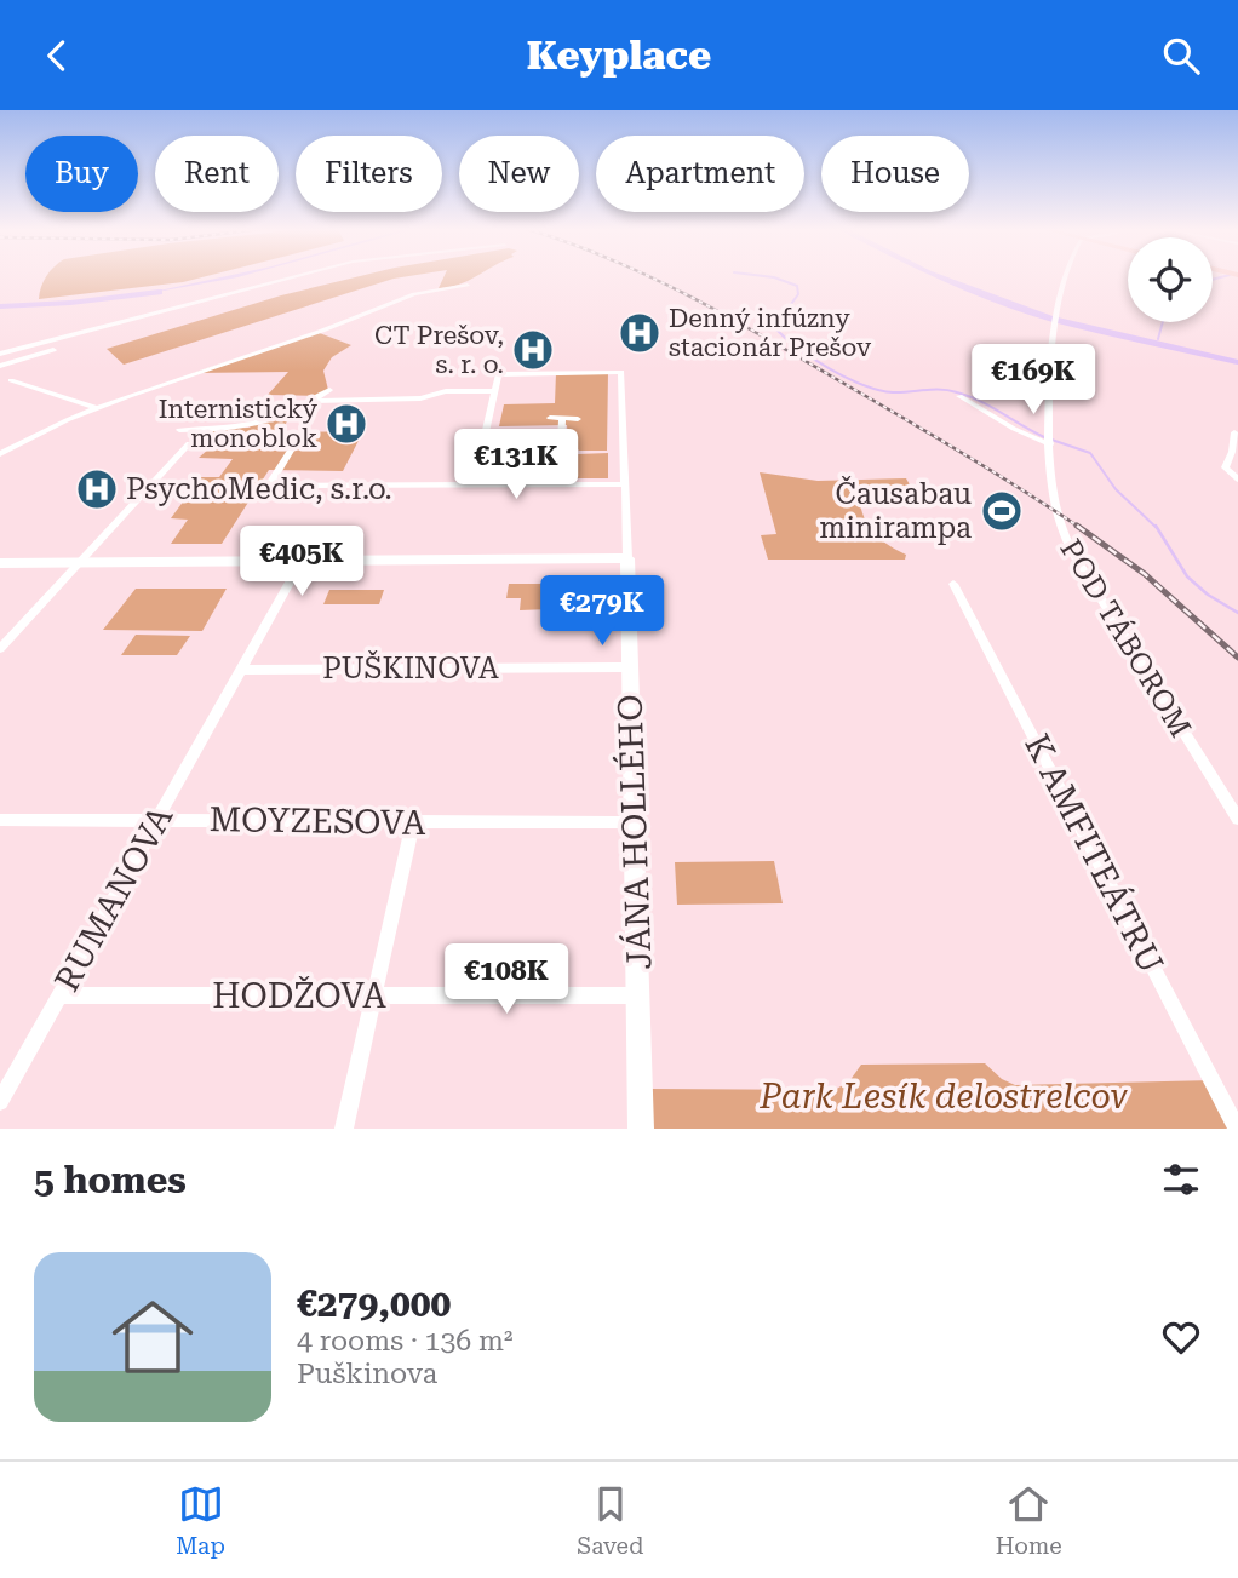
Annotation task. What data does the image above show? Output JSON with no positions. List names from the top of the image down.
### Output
{
  "streets": {
    "street": [
      "POD TÁBOROM",
      "PUŠKINOVA",
      "MOYZESOVA",
      "JÁNA HOLLÉHO",
      "K AMFITEÁTRU",
      "RUMANOVA",
      "HODŽOVA"
    ]
  },
  "crossings": [
    ["PUŠKINOVA", "JÁNA HOLLÉHO"],
    ["PUŠKINOVA", "RUMANOVA"],
    ["MOYZESOVA", "JÁNA HOLLÉHO"],
    ["MOYZESOVA", "RUMANOVA"],
    ["JÁNA HOLLÉHO", "HODŽOVA"],
    ["RUMANOVA", "HODŽOVA"]
  ],
  "parks": ["Park Lesík delostrelcov"],
  "places": {
    "hospital": [
      "Denný infúzny stacionár Prešov",
      "CT Prešov, s. r. o.",
      "Internistický monoblok",
      "PsychoMedic, s.r.o."
    ],
    "sports": ["Čausabau minirampa"]
  },
  "page": {
    "header": "Keyplace",
    "chip": [
      "Buy",
      "Rent",
      "Filters",
      "New",
      "Apartment",
      "House"
    ],
    "price": [
      "€169K",
      "€131K",
      "€405K",
      "€279K",
      "€108K"
    ],
    "heading": "5 homes",
    "list": [
      {
        "name": "€279,000",
        "note": "4 rooms · 136 m² · Puškinova"
      }
    ],
    "tabs": ["Map", "Saved", "Home"]
  }
}
